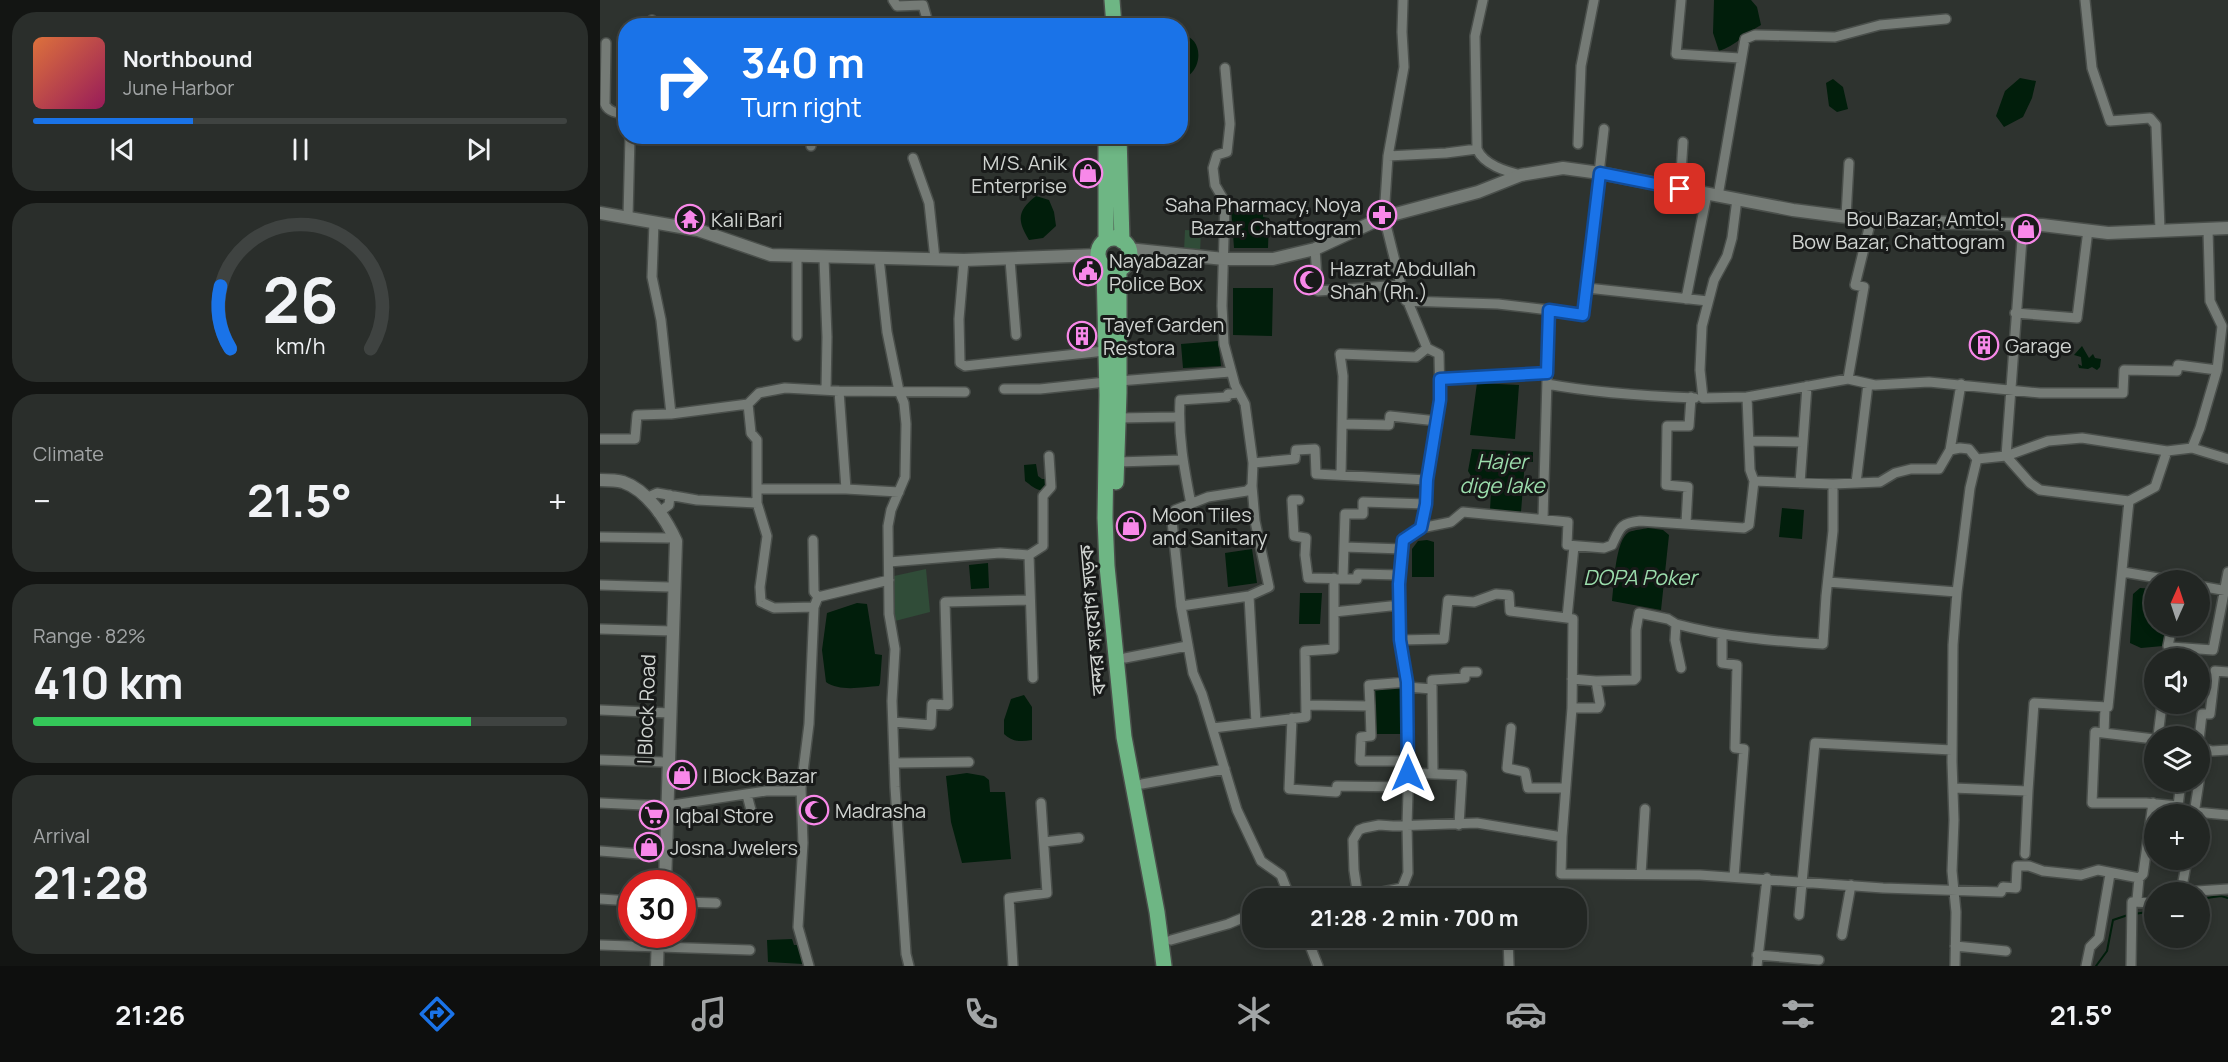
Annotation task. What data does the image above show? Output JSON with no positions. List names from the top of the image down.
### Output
{
  "streets": {
    "highway": ["বন্দর সংযোগ সড়ক"],
    "street": ["I Block Road"]
  },
  "water": ["Hajer dige lake", "DOPA Poker"],
  "places": {
    "shop": [
      "M/S. Anik Enterprise",
      "Bou Bazar, Amtol, Bow Bazar, Chattogram",
      "Moon Tiles and Sanitary",
      "I Block Bazar",
      "Josna Jwelers"
    ],
    "pharmacy": ["Saha Pharmacy, Noya Bazar, Chattogram"],
    "temple": ["Kali Bari"],
    "public building": ["Nayabazar Police Box"],
    "mosque": ["Hazrat Abdullah Shah (Rh.)", "Madrasha"],
    "building": ["Tayef Garden Restora", "Garage"],
    "supermarket": ["Iqbal Store"]
  },
  "north": "top",
  "page": {
    "turn": ["340 m", "Turn right"],
    "song": ["Northbound", "June Harbor"],
    "tile": [
      "Climate",
      ["Range · 82%", "410 km"],
      ["Arrival", "21:28"]
    ],
    "heat": ["−", "21.5°", "+"],
    "map_buttons": ["+", "−"],
    "limit": "30",
    "trip": "21:28 · 2 min · 700 m",
    "tabs": ["21:26", "21.5°"],
    "gauge": ["26", "km/h"]
  }
}
